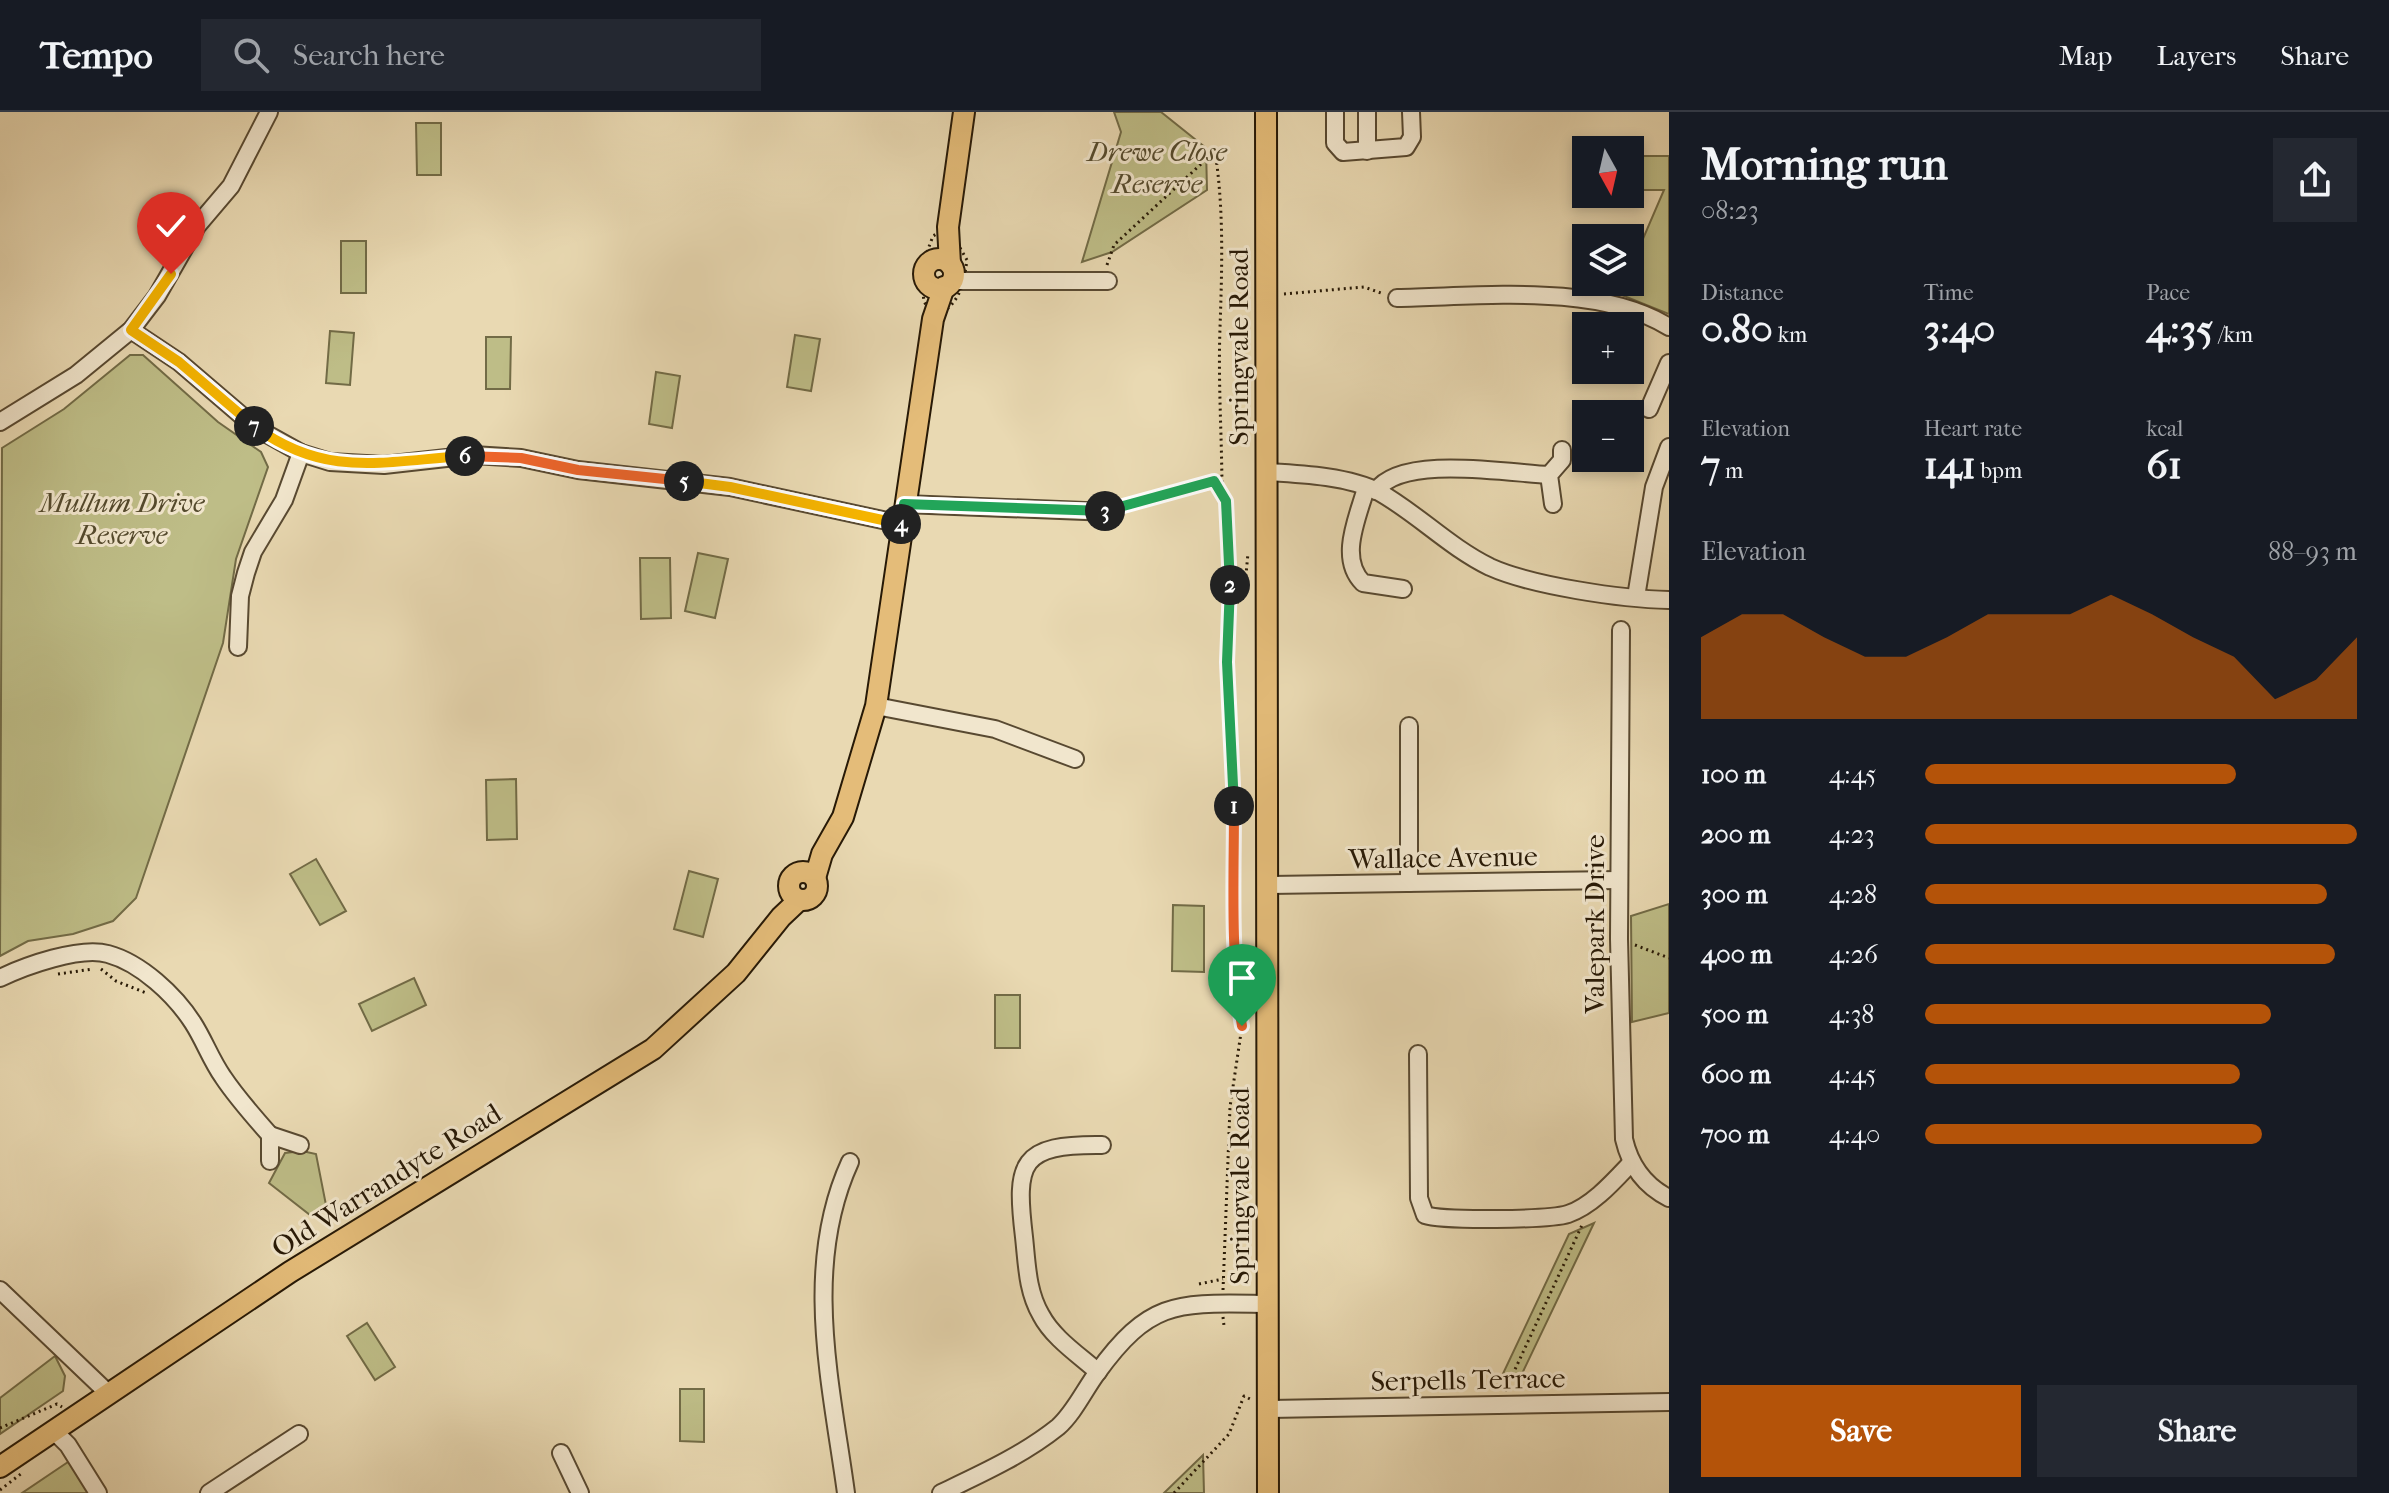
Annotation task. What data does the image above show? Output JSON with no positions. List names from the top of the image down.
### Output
{
  "streets": {
    "main road": ["Springvale Road", "Old Warrandyte Road"],
    "street": ["Wallace Avenue", "Valepark Drive", "Serpells Terrace"]
  },
  "crossings": [
    ["Springvale Road", "Wallace Avenue"],
    ["Springvale Road", "Serpells Terrace"],
    ["Wallace Avenue", "Valepark Drive"]
  ],
  "parks": ["Drewe Close Reserve", "Mullum Drive Reserve"],
  "north": "bottom",
  "page": {
    "header": "Tempo",
    "search": "Search here",
    "nav": ["Map", "Layers", "Share"],
    "heading": ["Morning run", "08:23"],
    "map_buttons": ["+", "−"],
    "stats": [
      ["Distance", "0.80 km"],
      ["Time", "3:40"],
      ["Pace", "4:35 /km"],
      ["Elevation", "7 m"],
      ["Heart rate", "141 bpm"],
      ["kcal", "61"]
    ],
    "pins": [
      "7",
      "6",
      "5",
      "3",
      "4",
      "2",
      "1"
    ],
    "chart": ["Elevation", "88–93 m"],
    "list": [
      {
        "name": "100 m",
        "note": "4:45"
      },
      {
        "name": "200 m",
        "note": "4:23"
      },
      {
        "name": "300 m",
        "note": "4:28"
      },
      {
        "name": "400 m",
        "note": "4:26"
      },
      {
        "name": "500 m",
        "note": "4:38"
      },
      {
        "name": "600 m",
        "note": "4:45"
      },
      {
        "name": "700 m",
        "note": "4:40"
      }
    ],
    "buttons": ["Save", "Share"]
  }
}
